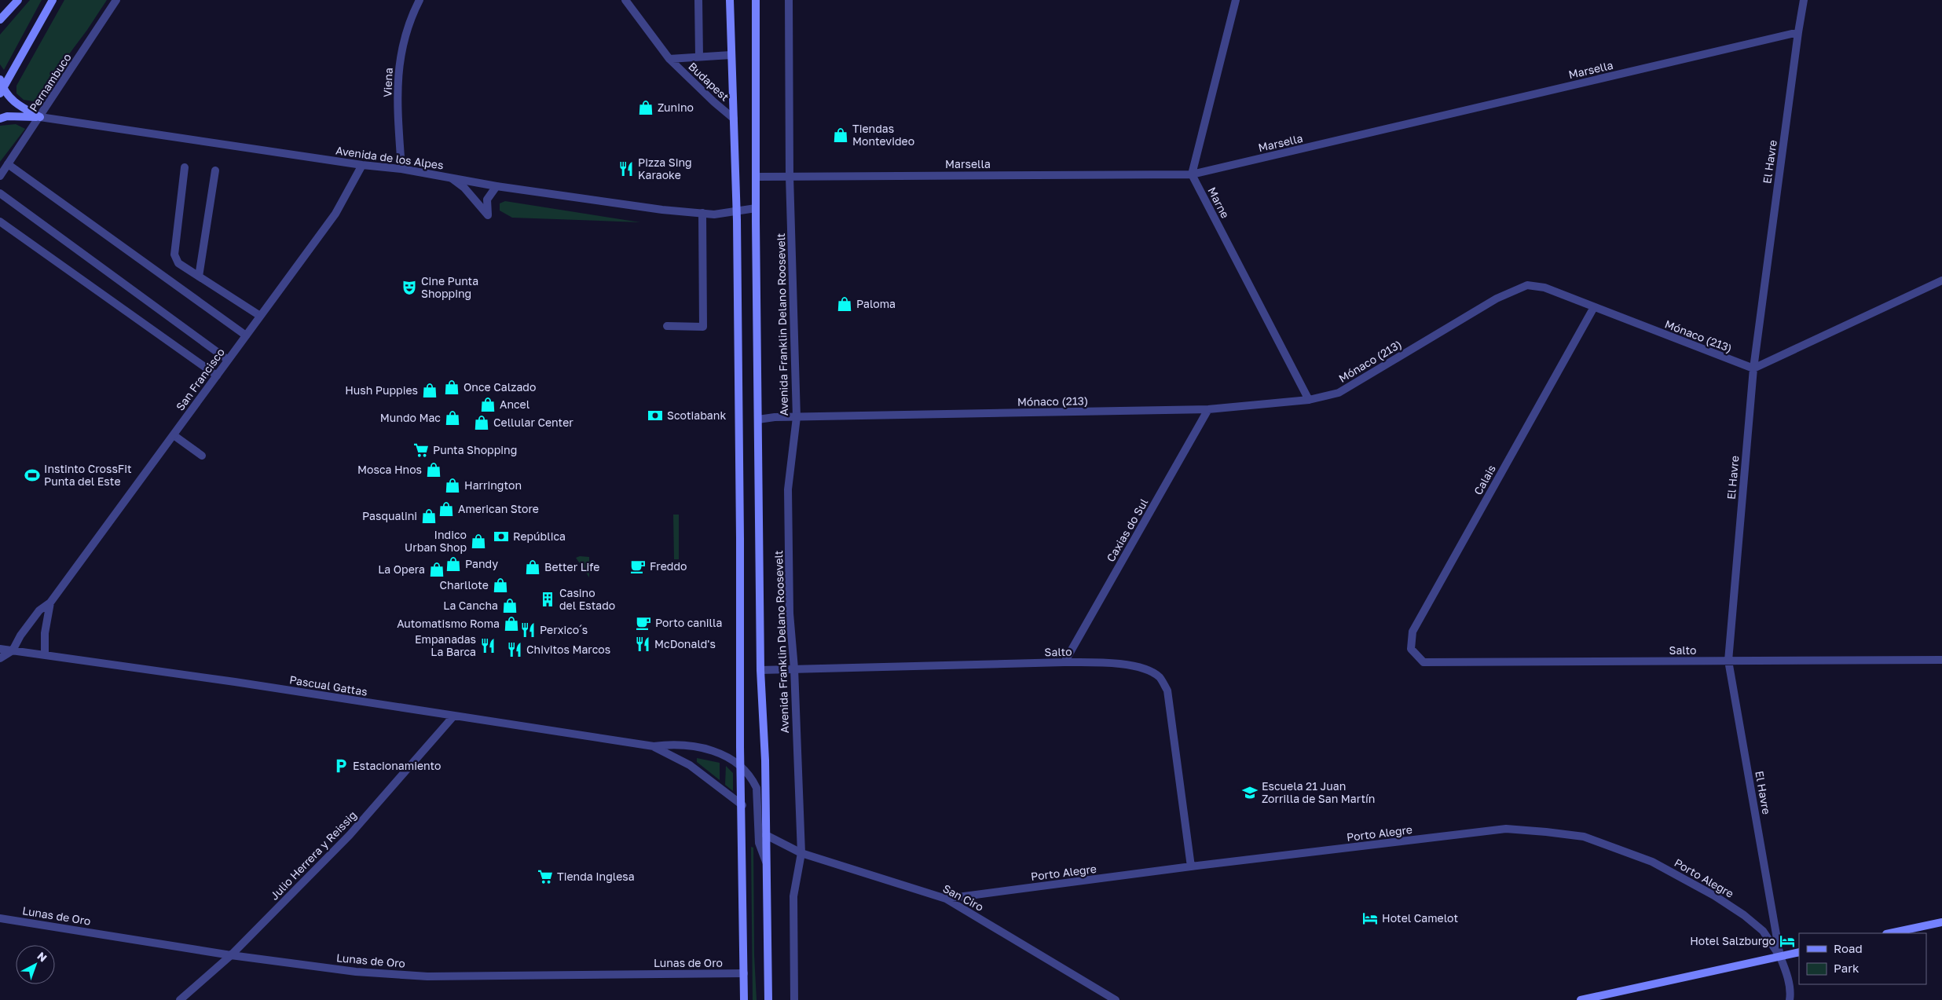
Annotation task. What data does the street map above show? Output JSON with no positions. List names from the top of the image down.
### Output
{
  "streets": {
    "main road": ["Avenida de los Alpes", "Avenida Franklin Delano Roosevelt"],
    "street": [
      "Marsella",
      "Budapest",
      "Pernambuco",
      "Viena",
      "El Havre",
      "Marne",
      "Mónaco (213)",
      "San Francisco",
      "Calais",
      "Caxias do Sul",
      "Salto",
      "Pascual Gattas",
      "Porto Alegre",
      "Julio Herrera y Reissig",
      "San Ciro",
      "Lunas de Oro"
    ]
  },
  "crossings": [
    ["Marsella", "El Havre"],
    ["Marsella", "Marne"],
    ["Marsella", "Avenida Franklin Delano Roosevelt"],
    ["Pernambuco", "Avenida de los Alpes"],
    ["Viena", "Avenida de los Alpes"],
    ["Avenida de los Alpes", "Avenida Franklin Delano Roosevelt"],
    ["Avenida de los Alpes", "San Francisco"],
    ["El Havre", "Mónaco (213)"],
    ["El Havre", "Salto"],
    ["El Havre", "Porto Alegre"],
    ["Marne", "Mónaco (213)"],
    ["Avenida Franklin Delano Roosevelt", "Mónaco (213)"],
    ["Avenida Franklin Delano Roosevelt", "Salto"],
    ["Avenida Franklin Delano Roosevelt", "Pascual Gattas"],
    ["Avenida Franklin Delano Roosevelt", "San Ciro"],
    ["Mónaco (213)", "Calais"],
    ["Mónaco (213)", "Caxias do Sul"],
    ["San Francisco", "Pascual Gattas"],
    ["Calais", "Salto"],
    ["Caxias do Sul", "Salto"],
    ["Salto", "Porto Alegre"],
    ["Pascual Gattas", "Julio Herrera y Reissig"],
    ["Porto Alegre", "San Ciro"],
    ["Julio Herrera y Reissig", "Lunas de Oro"]
  ],
  "places": {
    "shop": [
      "Zunino",
      "Tiendas Montevideo",
      "Paloma",
      "Once Calzado",
      "Hush Puppies",
      "Ancel",
      "Mundo Mac",
      "Cellular Center",
      "Mosca Hnos",
      "Harrington",
      "American Store",
      "Pasqualini",
      "Indico Urban Shop",
      "Pandy",
      "Better Life",
      "La Opera",
      "Charllote",
      "La Cancha",
      "Automatismo Roma"
    ],
    "restaurant": [
      "Pizza Sing Karaoke",
      "Perxico´s",
      "McDonald's",
      "Empanadas La Barca",
      "Chivitos Marcos"
    ],
    "theatre": ["Cine Punta Shopping"],
    "bank": ["Scotiabank", "República"],
    "supermarket": ["Punta Shopping", "Tienda Inglesa"],
    "sports": ["Instinto CrossFit Punta del Este"],
    "cafe": ["Freddo", "Porto canilla"],
    "building": ["Casino del Estado"],
    "parking": ["Estacionamiento"],
    "school or university": ["Escuela 21 Juan Zorrilla de San Martín"],
    "hotel": ["Hotel Camelot", "Hotel Salzburgo"]
  },
  "legend": ["Road", "Park"],
  "north": "top right"
}
